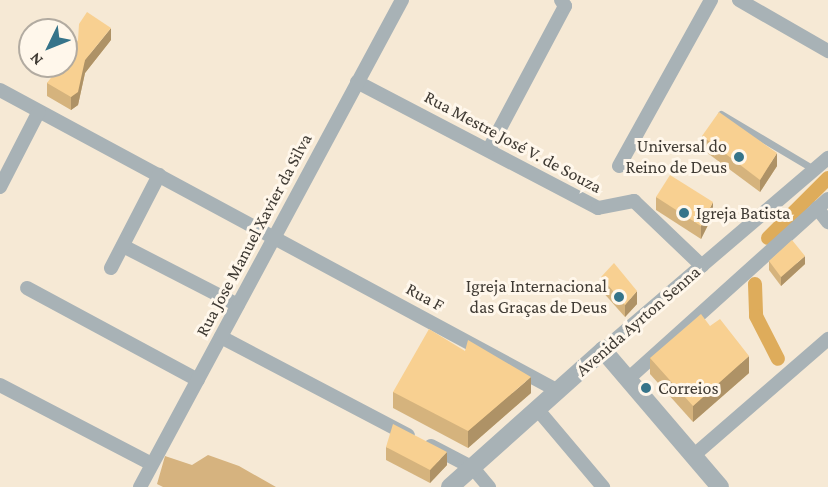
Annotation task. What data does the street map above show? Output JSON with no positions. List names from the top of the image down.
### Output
{
  "streets": {
    "street": [
      "Rua Mestre José V. de Souza",
      "Rua Jose Manuel Xavier da Silva",
      "Rua F",
      "Avenida Ayrton Senna"
    ]
  },
  "crossings": [
    ["Rua Mestre José V. de Souza", "Rua Jose Manuel Xavier da Silva"],
    ["Rua Mestre José V. de Souza", "Avenida Ayrton Senna"],
    ["Rua Jose Manuel Xavier da Silva", "Rua F"],
    ["Rua F", "Avenida Ayrton Senna"]
  ],
  "places": [
    "Universal do Reino de Deus",
    "Igreja Batista",
    "Igreja Internacional das Graças de Deus",
    "Correios"
  ],
  "north": "bottom left"
}
